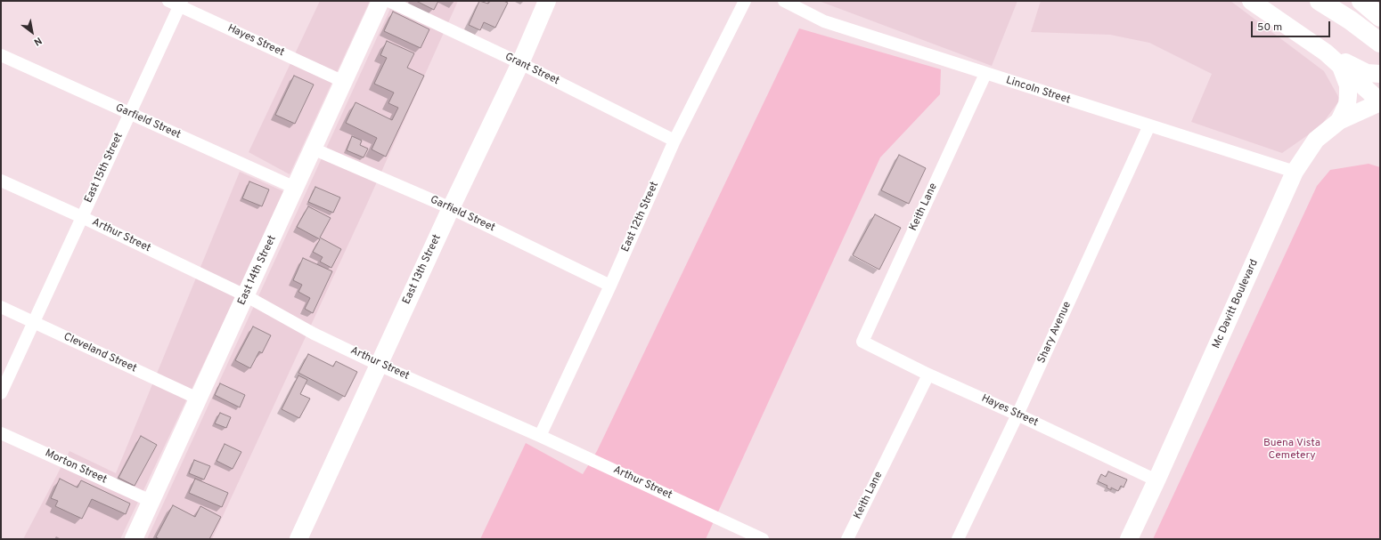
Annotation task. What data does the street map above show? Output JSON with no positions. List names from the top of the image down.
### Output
{
  "streets": {
    "street": [
      "Hayes Street",
      "Grant Street",
      "Lincoln Street",
      "Garfield Street",
      "East 15th Street",
      "Keith Lane",
      "East 12th Street",
      "Arthur Street",
      "East 13th Street",
      "East 14th Street",
      "Mc Davitt Boulevard",
      "Shary Avenue",
      "Cleveland Street",
      "Morton Street"
    ]
  },
  "crossings": [
    ["Hayes Street", "East 15th Street"],
    ["Hayes Street", "Keith Lane"],
    ["Hayes Street", "East 14th Street"],
    ["Hayes Street", "Mc Davitt Boulevard"],
    ["Hayes Street", "Shary Avenue"],
    ["Grant Street", "East 12th Street"],
    ["Grant Street", "East 13th Street"],
    ["Lincoln Street", "Keith Lane"],
    ["Lincoln Street", "Mc Davitt Boulevard"],
    ["Lincoln Street", "Shary Avenue"],
    ["Garfield Street", "East 15th Street"],
    ["Garfield Street", "East 12th Street"],
    ["Garfield Street", "East 13th Street"],
    ["Garfield Street", "East 14th Street"],
    ["East 15th Street", "Arthur Street"],
    ["East 15th Street", "Cleveland Street"],
    ["East 12th Street", "Arthur Street"],
    ["Arthur Street", "East 13th Street"],
    ["Arthur Street", "East 14th Street"],
    ["East 14th Street", "Cleveland Street"],
    ["East 14th Street", "Morton Street"]
  ],
  "parks": ["Buena Vista Cemetery"],
  "scale_bar": "50 m",
  "north": "bottom right"
}
